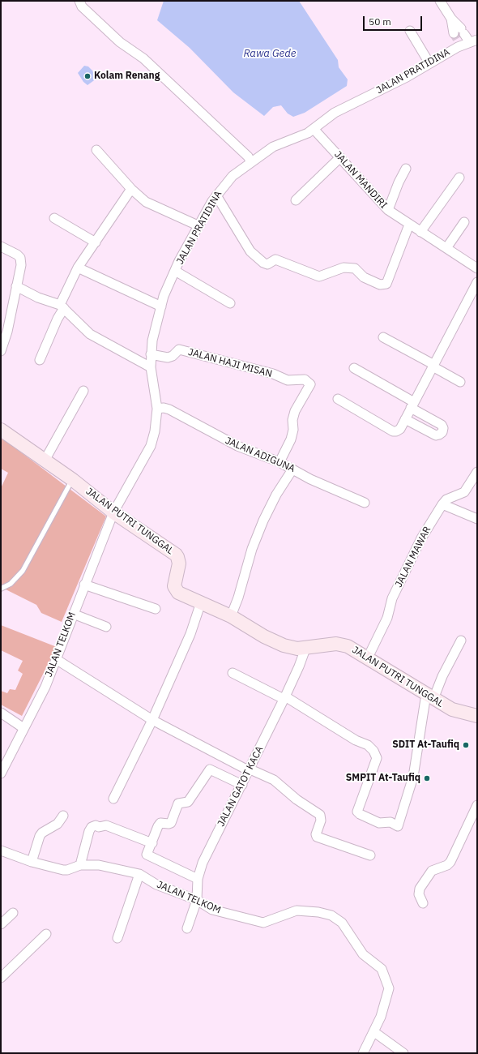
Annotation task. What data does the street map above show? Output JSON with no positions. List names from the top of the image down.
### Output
{
  "streets": {
    "street": [
      "JALAN PRATIDINA",
      "JALAN MANDIRI",
      "JALAN HAJI MISAN",
      "JALAN ADIGUNA",
      "JALAN PUTRI TUNGGAL",
      "JALAN MAWAR",
      "JALAN TELKOM",
      "JALAN GATOT KACA"
    ]
  },
  "crossings": [
    ["JALAN PRATIDINA", "JALAN MANDIRI"],
    ["JALAN PRATIDINA", "JALAN HAJI MISAN"],
    ["JALAN PRATIDINA", "JALAN ADIGUNA"],
    ["JALAN PRATIDINA", "JALAN PUTRI TUNGGAL"],
    ["JALAN PRATIDINA", "JALAN TELKOM"],
    ["JALAN HAJI MISAN", "JALAN ADIGUNA"],
    ["JALAN PUTRI TUNGGAL", "JALAN MAWAR"],
    ["JALAN PUTRI TUNGGAL", "JALAN TELKOM"],
    ["JALAN PUTRI TUNGGAL", "JALAN GATOT KACA"],
    ["JALAN TELKOM", "JALAN GATOT KACA"]
  ],
  "water": ["Rawa Gede"],
  "places": ["Kolam Renang", "SDIT At-Taufiq", "SMPIT At-Taufiq"],
  "scale_bar": "50 m"
}
